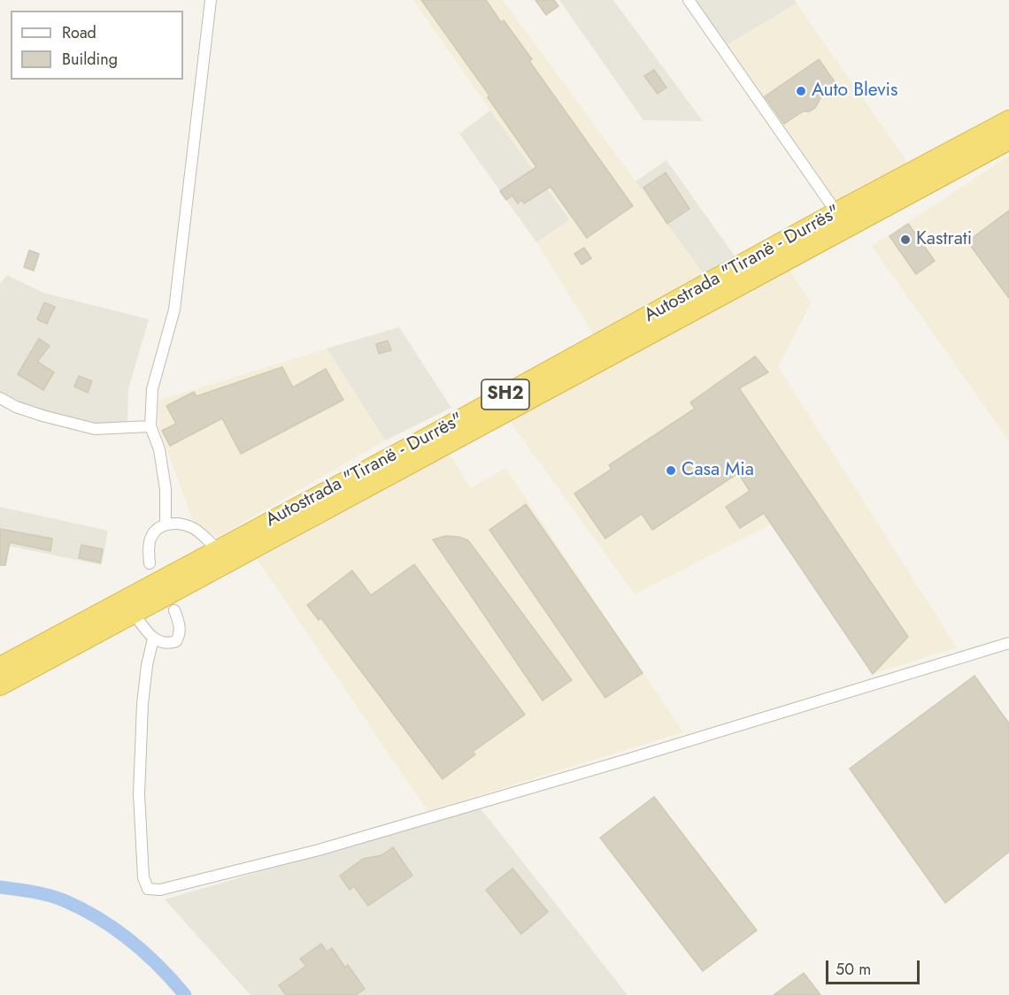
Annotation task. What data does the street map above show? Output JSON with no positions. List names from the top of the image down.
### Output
{
  "streets": {
    "highway": ["Autostrada \"Tiranë - Durrës\"", "SH2"]
  },
  "places": ["Auto Blevis", "Kastrati", "Casa Mia"],
  "legend": ["Road", "Building"],
  "scale_bar": "50 m"
}
